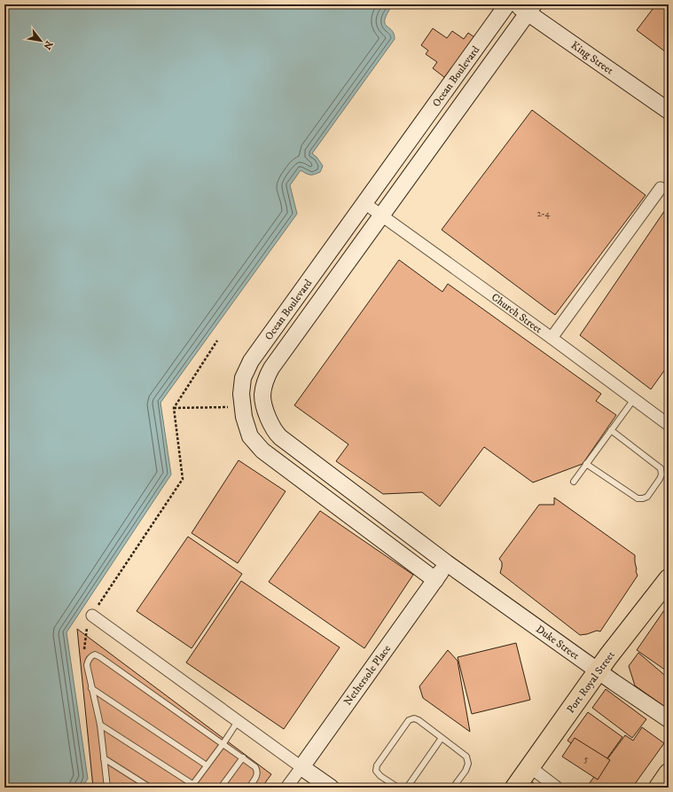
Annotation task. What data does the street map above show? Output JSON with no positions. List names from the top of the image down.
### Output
{
  "streets": {
    "highway": ["Port Royal Street"],
    "street": [
      "King Street",
      "Ocean Boulevard",
      "Church Street",
      "Duke Street",
      "Nethersole Place"
    ]
  },
  "crossings": [
    ["King Street", "Ocean Boulevard"],
    ["Ocean Boulevard", "Church Street"],
    ["Ocean Boulevard", "Duke Street"],
    ["Ocean Boulevard", "Nethersole Place"],
    ["Duke Street", "Nethersole Place"],
    ["Duke Street", "Port Royal Street"]
  ],
  "house_numbers": ["2-4", "5"],
  "north": "bottom right"
}
